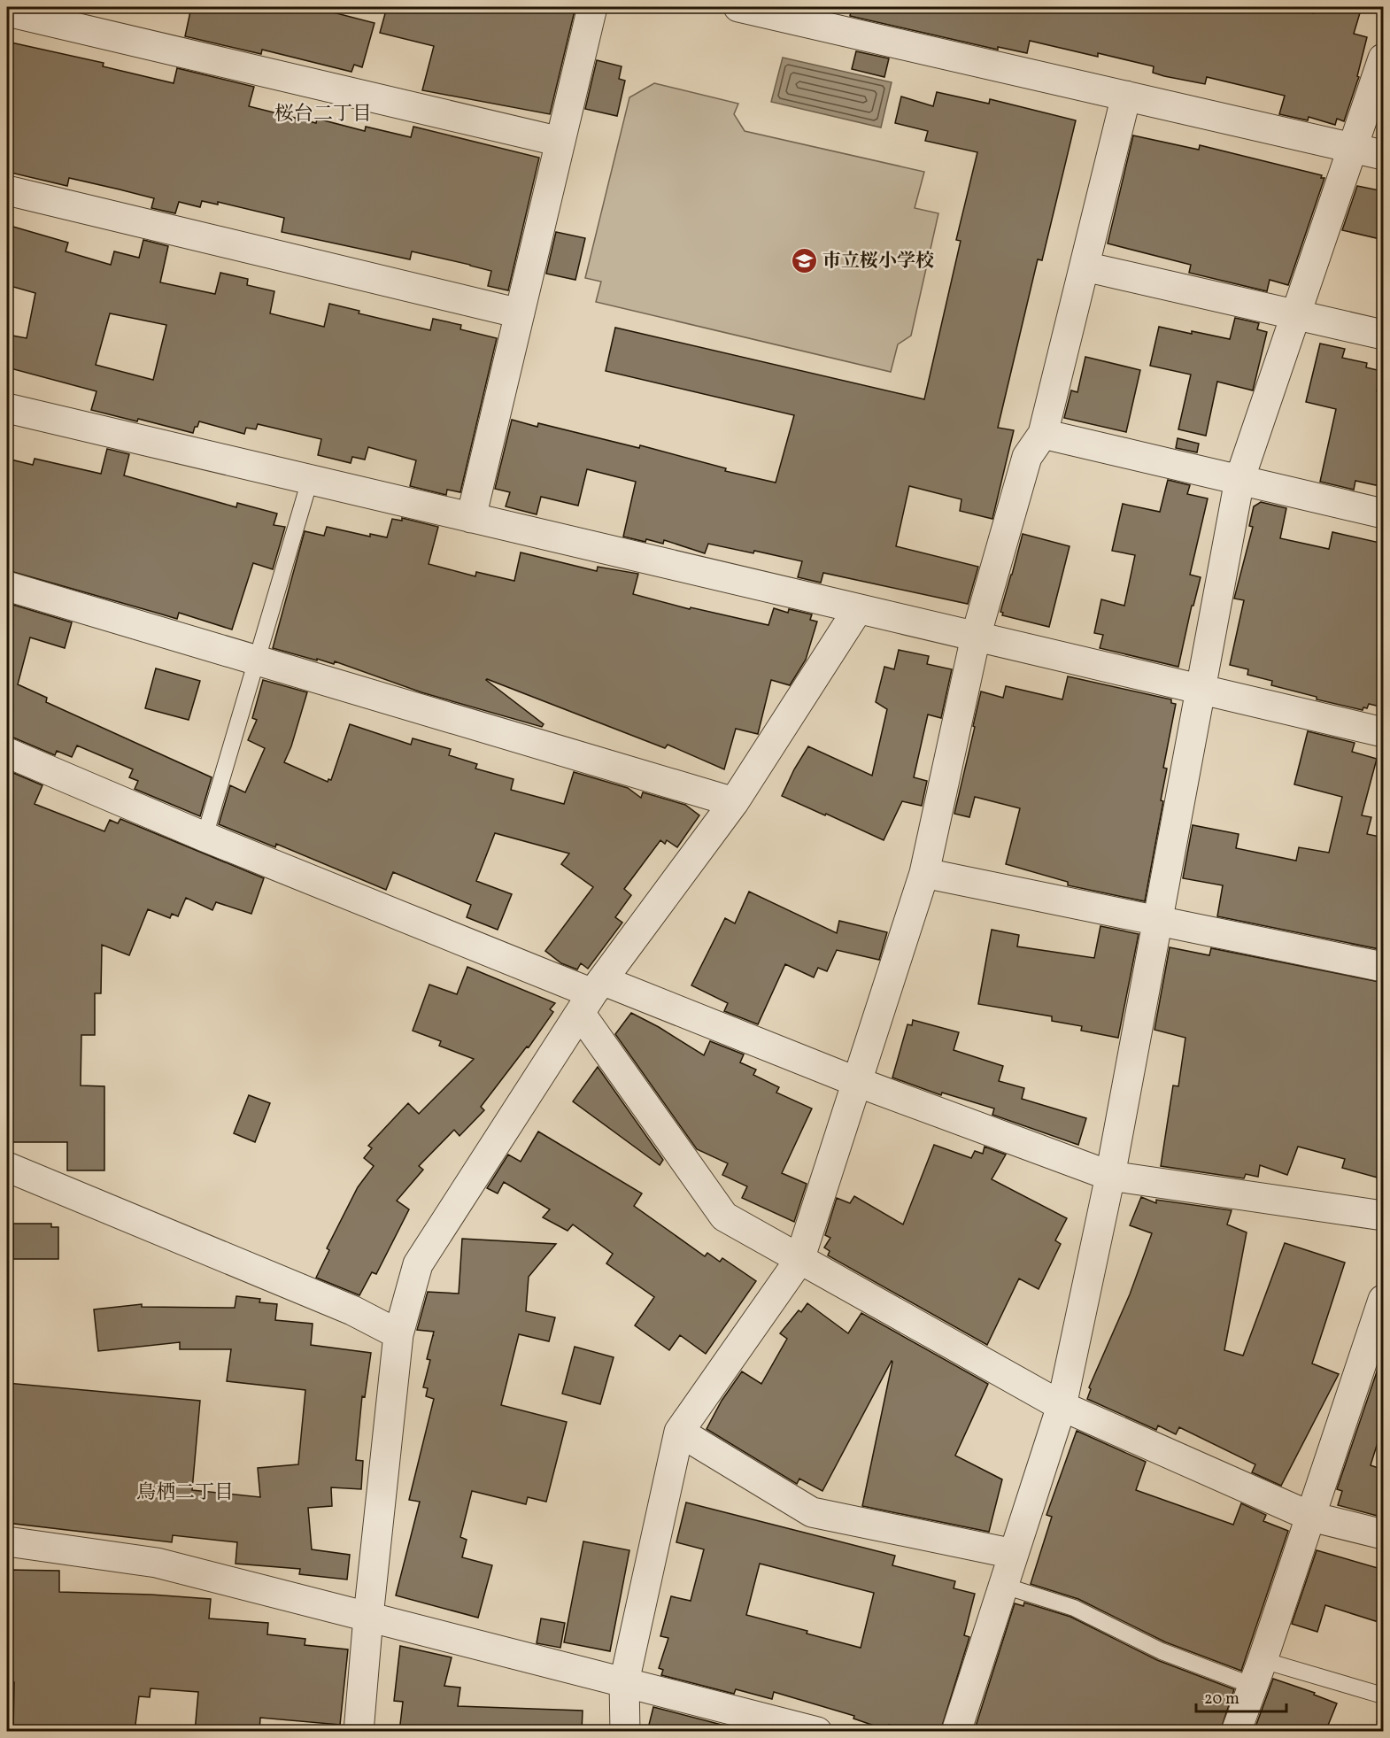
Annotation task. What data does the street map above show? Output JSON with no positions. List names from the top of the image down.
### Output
{
  "districts": ["桜台二丁目", "鳥栖二丁目"],
  "places": {
    "school or university": ["市立桜小学校"]
  },
  "scale_bar": "20 m"
}
